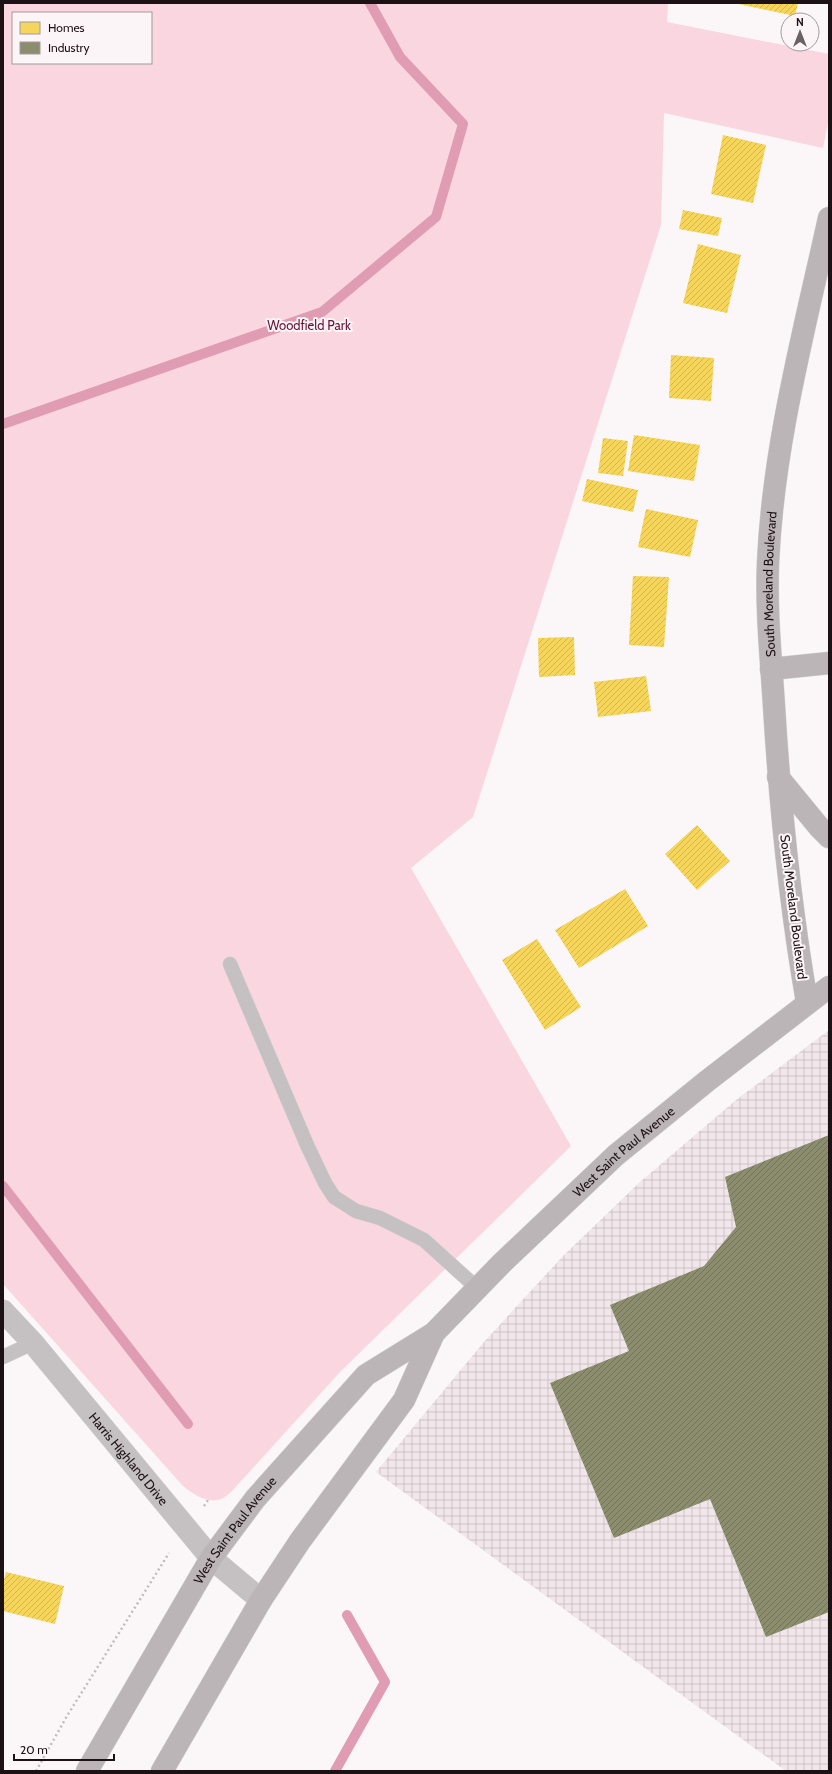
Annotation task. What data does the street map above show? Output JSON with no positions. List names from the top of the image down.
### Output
{
  "streets": {
    "main road": ["South Moreland Boulevard", "West Saint Paul Avenue"],
    "street": ["Harris Highland Drive"]
  },
  "crossings": [
    ["South Moreland Boulevard", "West Saint Paul Avenue"],
    ["West Saint Paul Avenue", "Harris Highland Drive"]
  ],
  "parks": ["Woodfield Park"],
  "legend": ["Homes", "Industry"],
  "scale_bar": "20 m",
  "north": "top"
}
